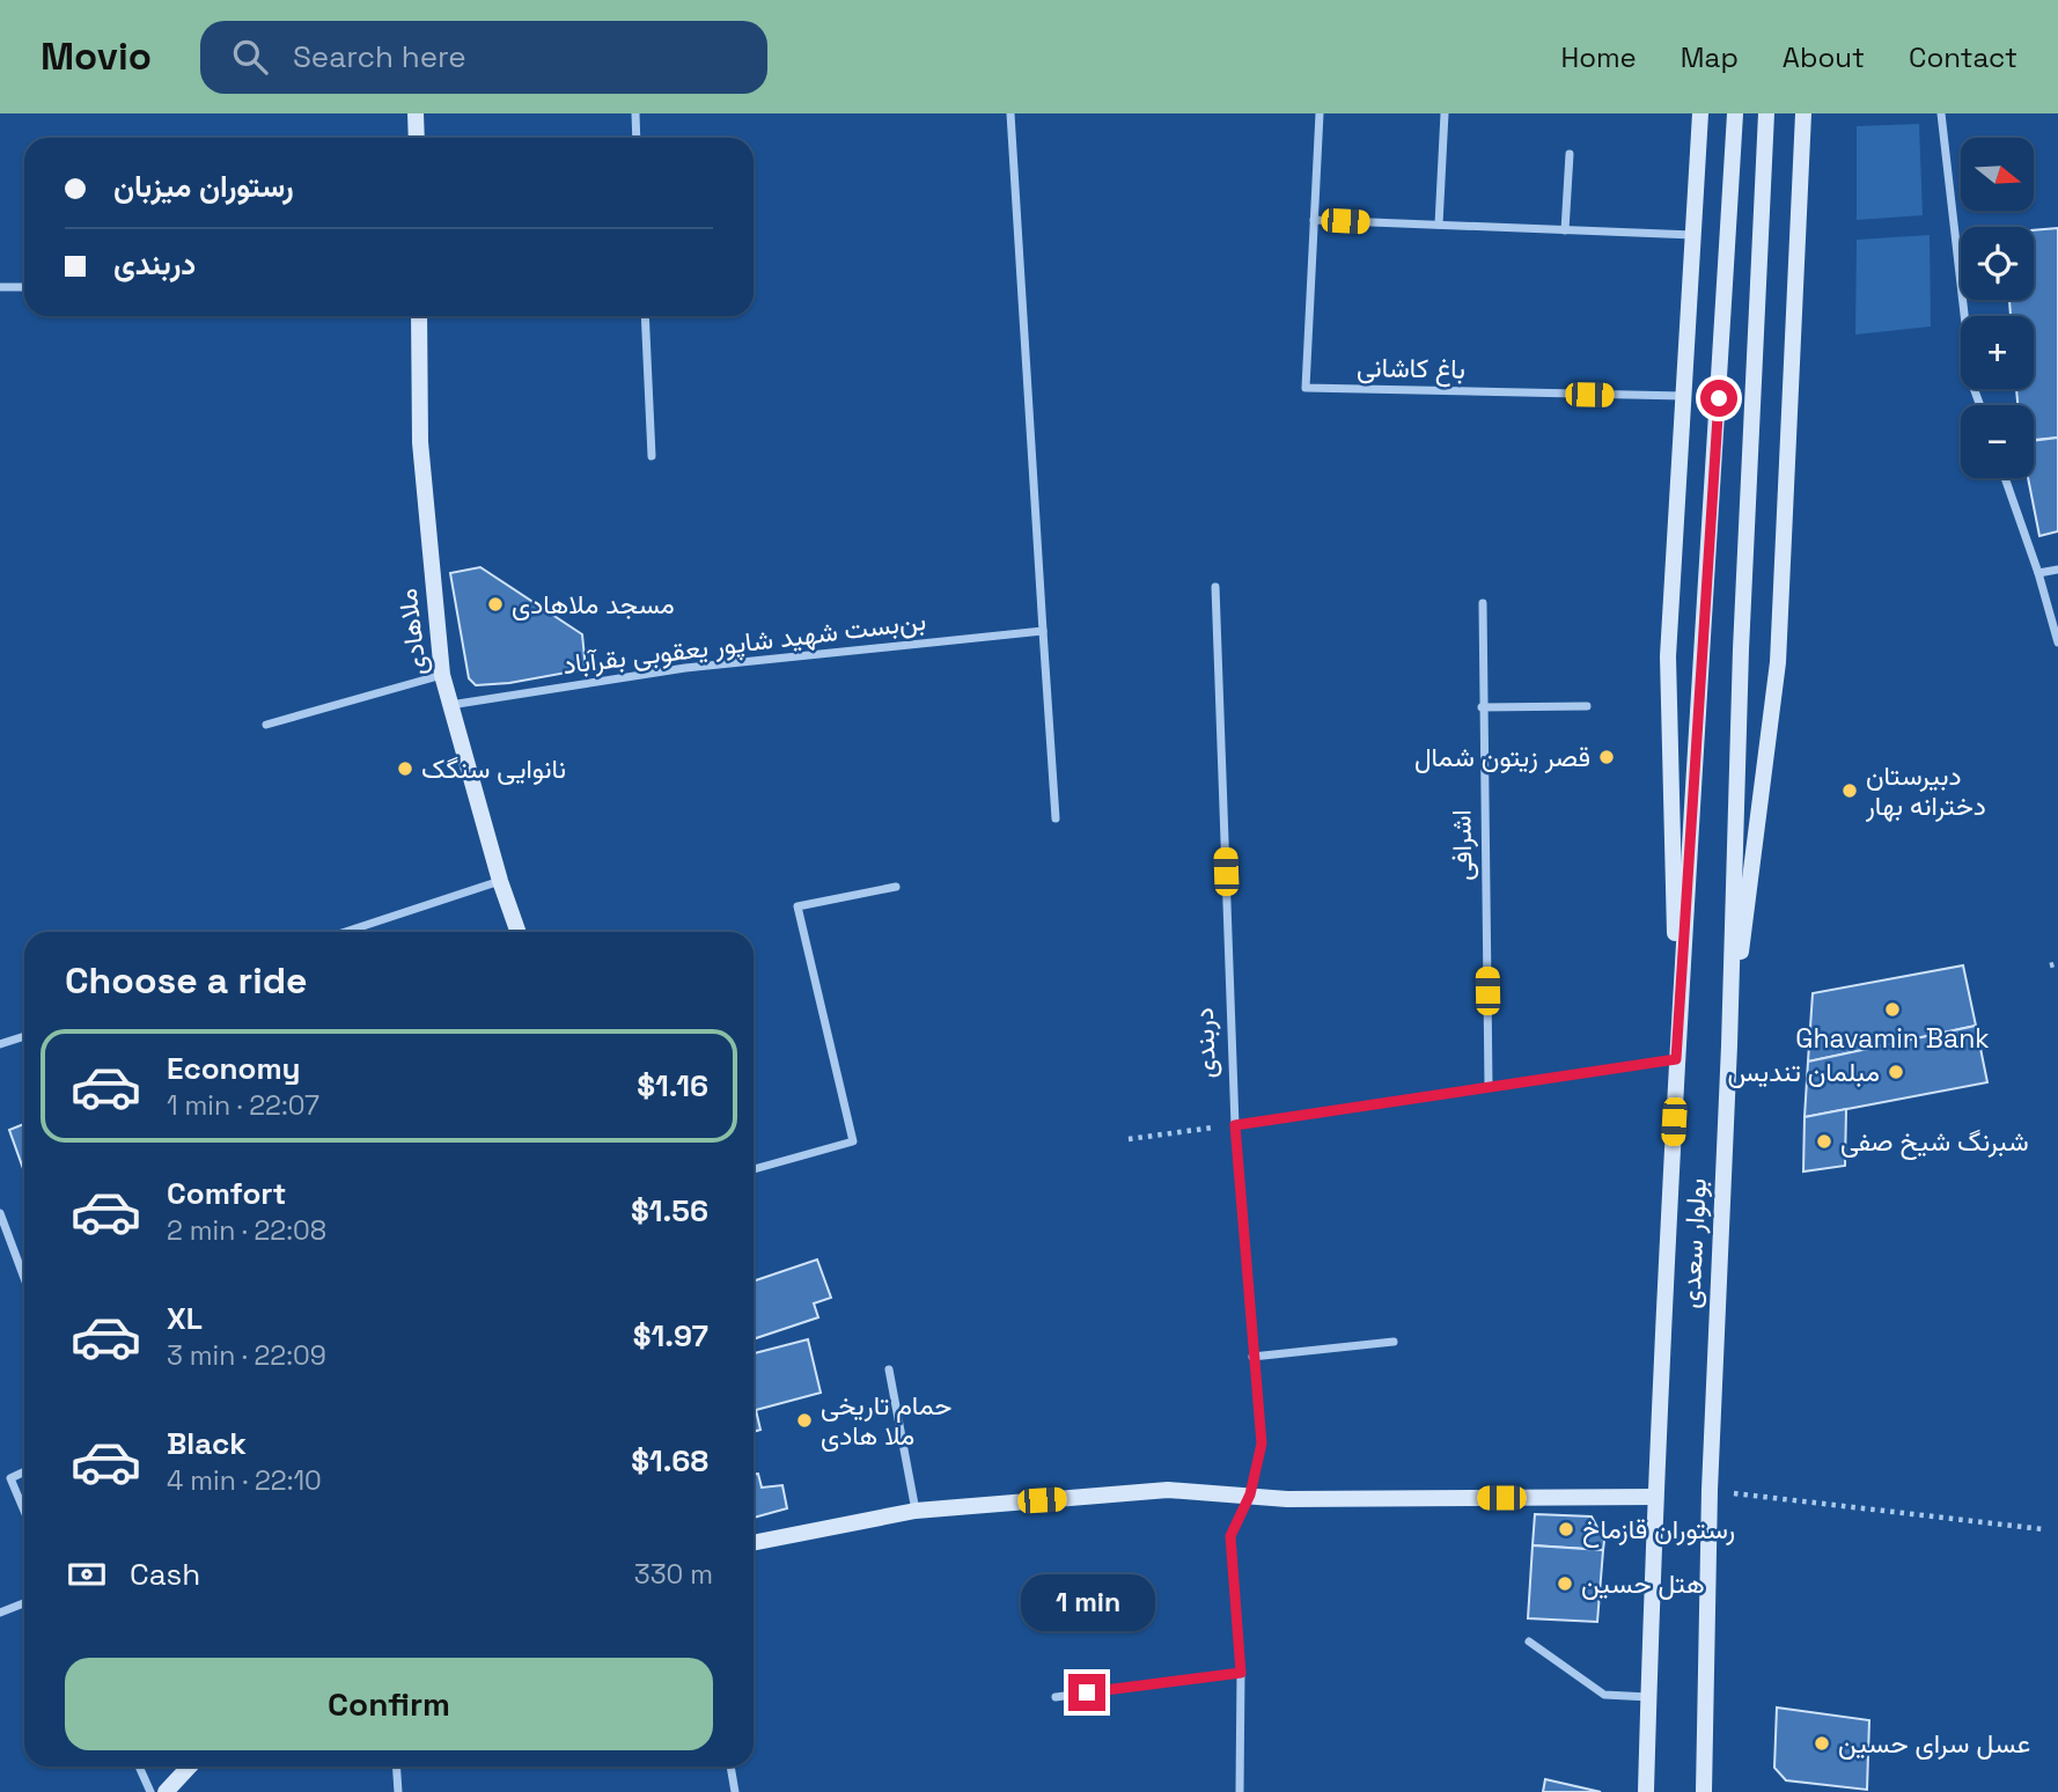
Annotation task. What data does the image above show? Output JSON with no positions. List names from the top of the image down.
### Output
{
  "streets": {
    "main road": ["ملاهادی", "بولوار سعدی"],
    "street": [
      "باغ کاشانی",
      "بن‌بست شهید شاپور یعقوبی بقرآباد",
      "اشرافی",
      "دربندی"
    ]
  },
  "crossings": [
    ["ملاهادی", "بن‌بست شهید شاپور یعقوبی بقرآباد"]
  ],
  "places": [
    "مسجد ملاهادی",
    "قصر زیتون شمال",
    "نانوایی سنگک",
    "دبیرستان دخترانه بهار",
    "Ghavamin Bank",
    "مبلمان تندیس",
    "شبرنگ شیخ صفی",
    "حمام تاریخی ملا هادی",
    "رستوران قازماخ",
    "هتل حسین",
    "عسل سرای حسین"
  ],
  "north": "right",
  "page": {
    "header": "Movio",
    "search": "Search here",
    "nav": [
      "Home",
      "Map",
      "About",
      "Contact"
    ],
    "map_buttons": ["+", "−"],
    "banner": ["رستوران میزبان", "دربندی"],
    "heading": "Choose a ride",
    "list": [
      {
        "name": "Economy",
        "note": "1 min · 22:07",
        "value": "$1.16"
      },
      {
        "name": "Comfort",
        "note": "2 min · 22:08",
        "value": "$1.56"
      },
      {
        "name": "XL",
        "note": "3 min · 22:09",
        "value": "$1.97"
      },
      {
        "name": "Black",
        "note": "4 min · 22:10",
        "value": "$1.68"
      }
    ],
    "pay": ["Cash", "330 m"],
    "bubble": "1 min",
    "buttons": "Confirm"
  }
}
